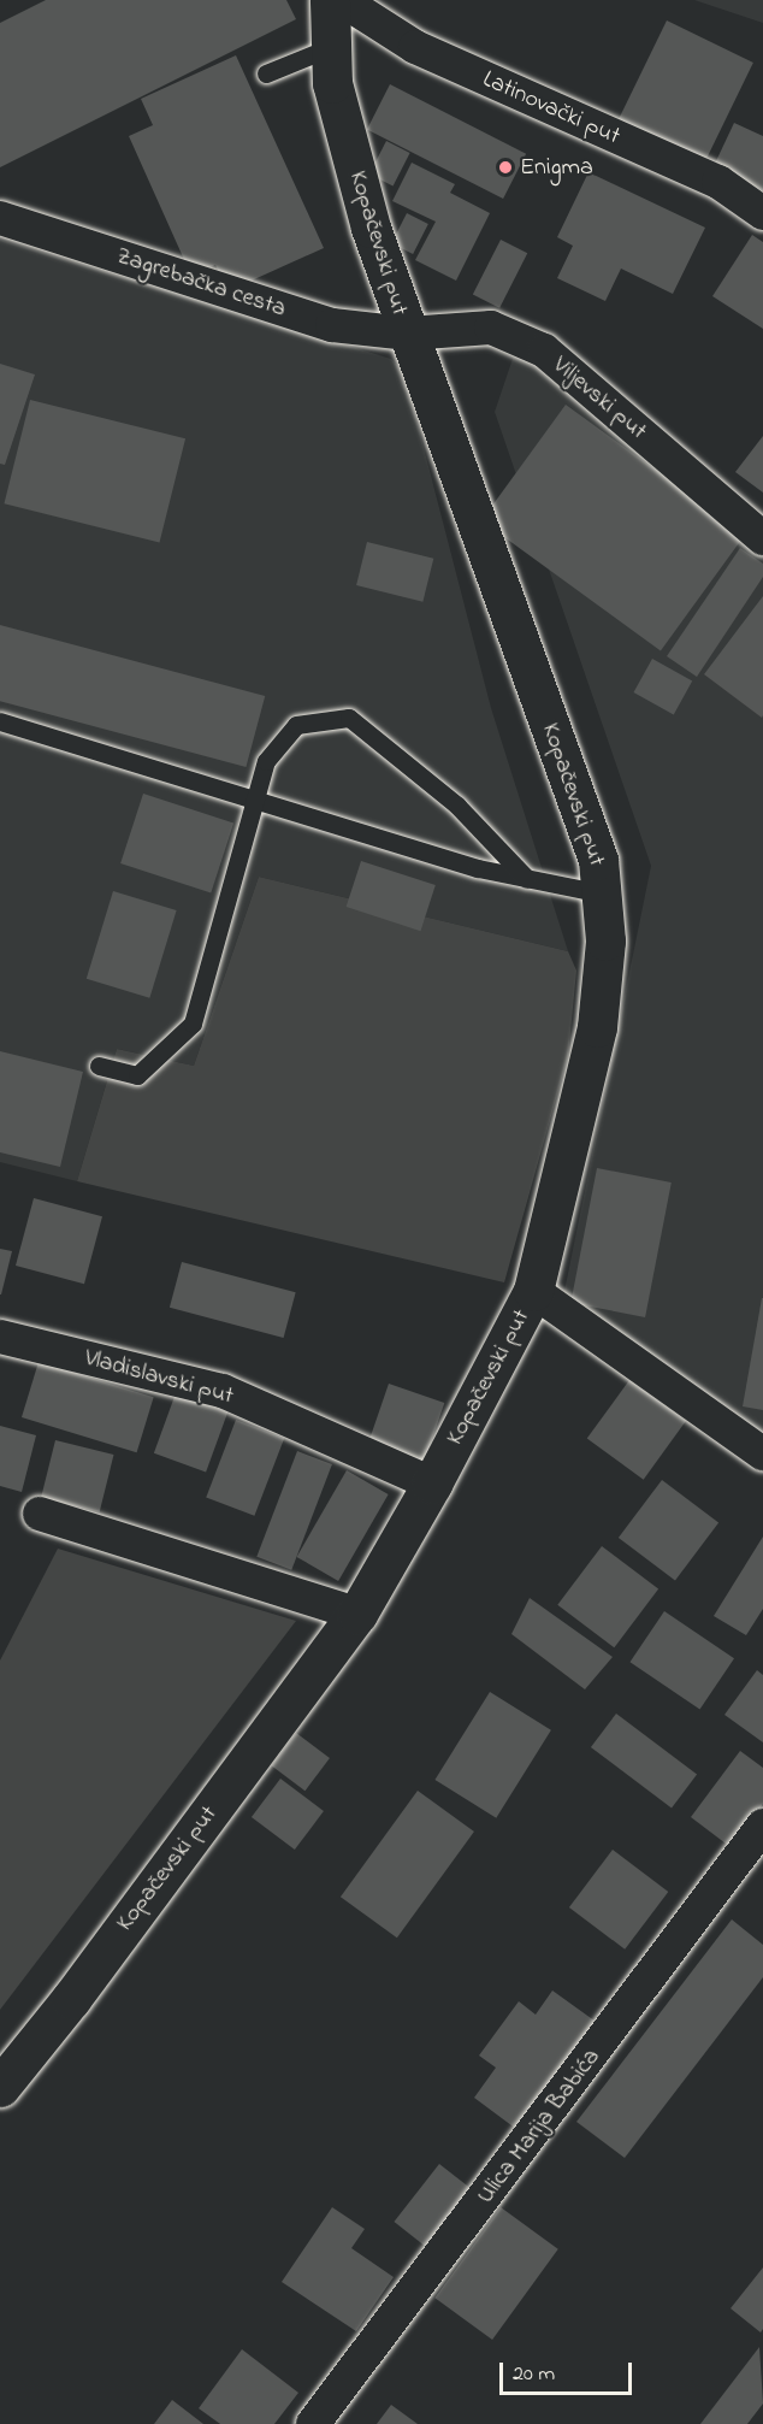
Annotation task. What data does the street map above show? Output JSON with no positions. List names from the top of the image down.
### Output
{
  "streets": {
    "street": [
      "Latinovački put",
      "Kopačevski put",
      "Zagrebačka cesta",
      "Viljevski put",
      "Vladislavski put",
      "Ulica Marija Babića"
    ]
  },
  "crossings": [
    ["Kopačevski put", "Zagrebačka cesta"],
    ["Kopačevski put", "Viljevski put"],
    ["Kopačevski put", "Vladislavski put"],
    ["Zagrebačka cesta", "Viljevski put"]
  ],
  "places": ["Enigma"],
  "scale_bar": "20 m"
}
